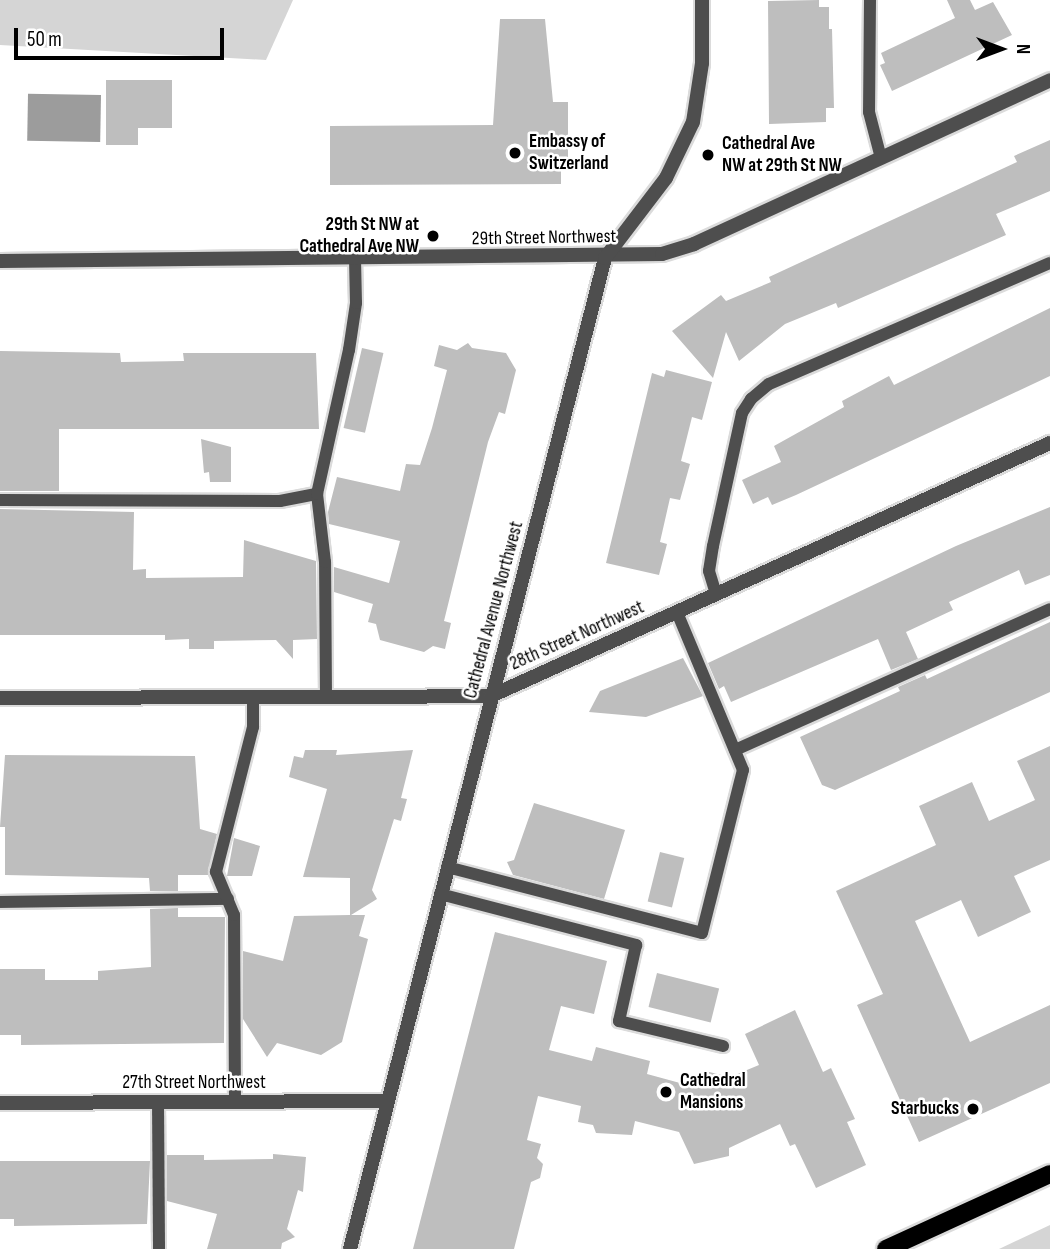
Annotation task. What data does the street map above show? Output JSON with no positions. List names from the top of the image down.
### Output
{
  "streets": {
    "street": [
      "29th Street Northwest",
      "Cathedral Avenue Northwest",
      "28th Street Northwest",
      "27th Street Northwest"
    ]
  },
  "crossings": [
    ["29th Street Northwest", "Cathedral Avenue Northwest"],
    ["Cathedral Avenue Northwest", "28th Street Northwest"],
    ["Cathedral Avenue Northwest", "27th Street Northwest"]
  ],
  "places": [
    "Embassy of Switzerland",
    "Cathedral Ave NW at 29th St NW",
    "29th St NW at Cathedral Ave NW",
    "Cathedral Mansions",
    "Starbucks"
  ],
  "scale_bar": "50 m",
  "north": "right"
}
